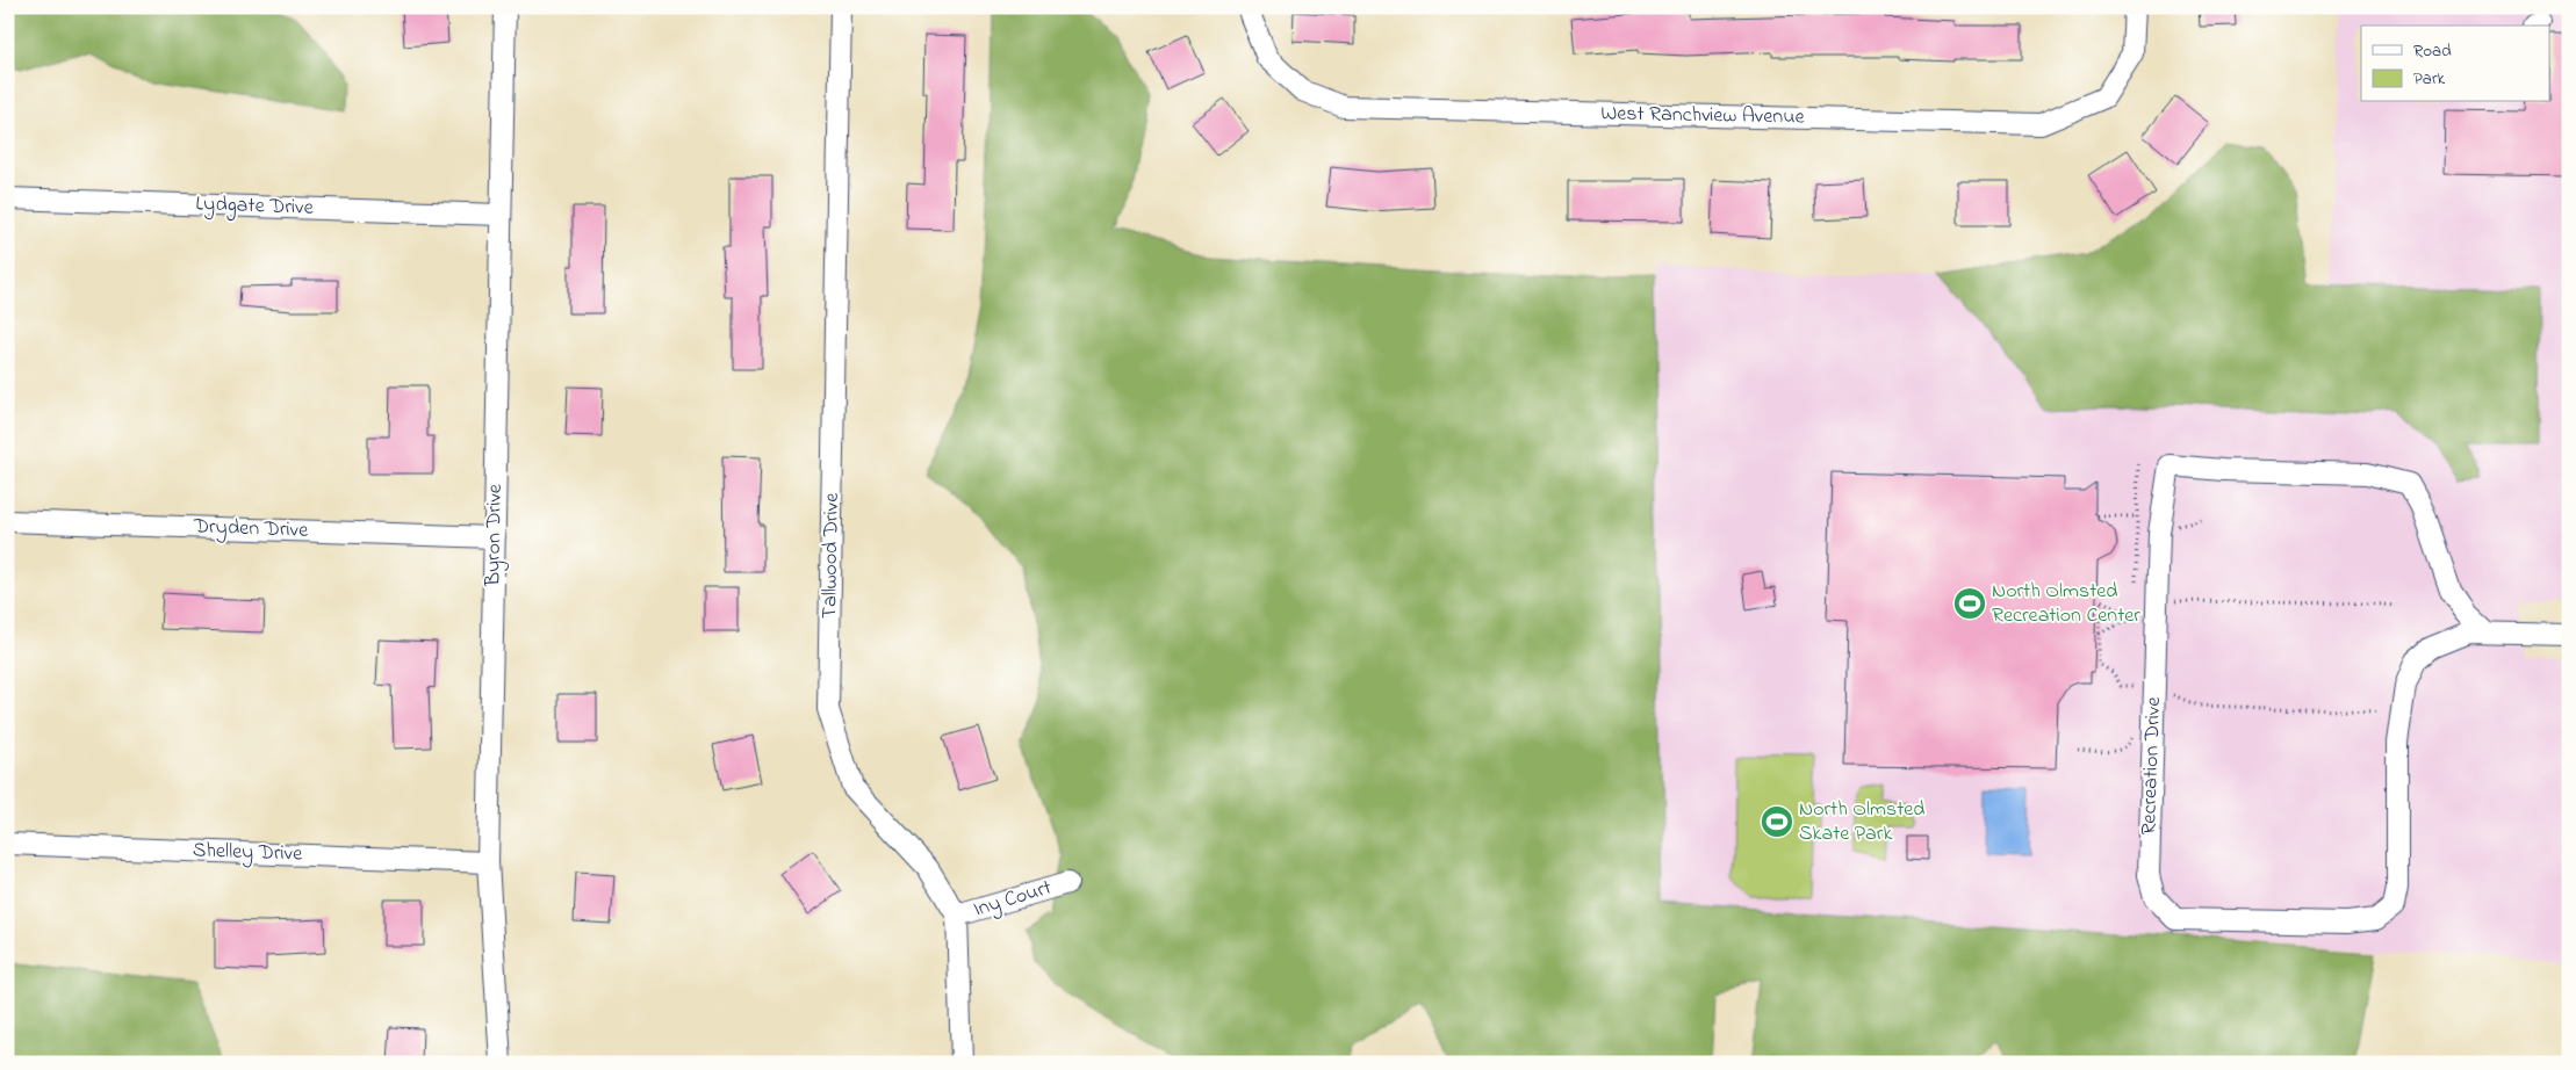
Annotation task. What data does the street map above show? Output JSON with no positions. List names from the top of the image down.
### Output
{
  "streets": {
    "street": [
      "West Ranchview Avenue",
      "Lydgate Drive",
      "Dryden Drive",
      "Byron Drive",
      "Tallwood Drive",
      "Recreation Drive",
      "Shelley Drive",
      "Iny Court"
    ]
  },
  "crossings": [
    ["Lydgate Drive", "Byron Drive"],
    ["Dryden Drive", "Byron Drive"],
    ["Byron Drive", "Shelley Drive"],
    ["Tallwood Drive", "Iny Court"]
  ],
  "places": {
    "sports": ["North Olmsted Recreation Center", "North Olmsted Skate Park"]
  },
  "legend": ["Road", "Park"]
}
